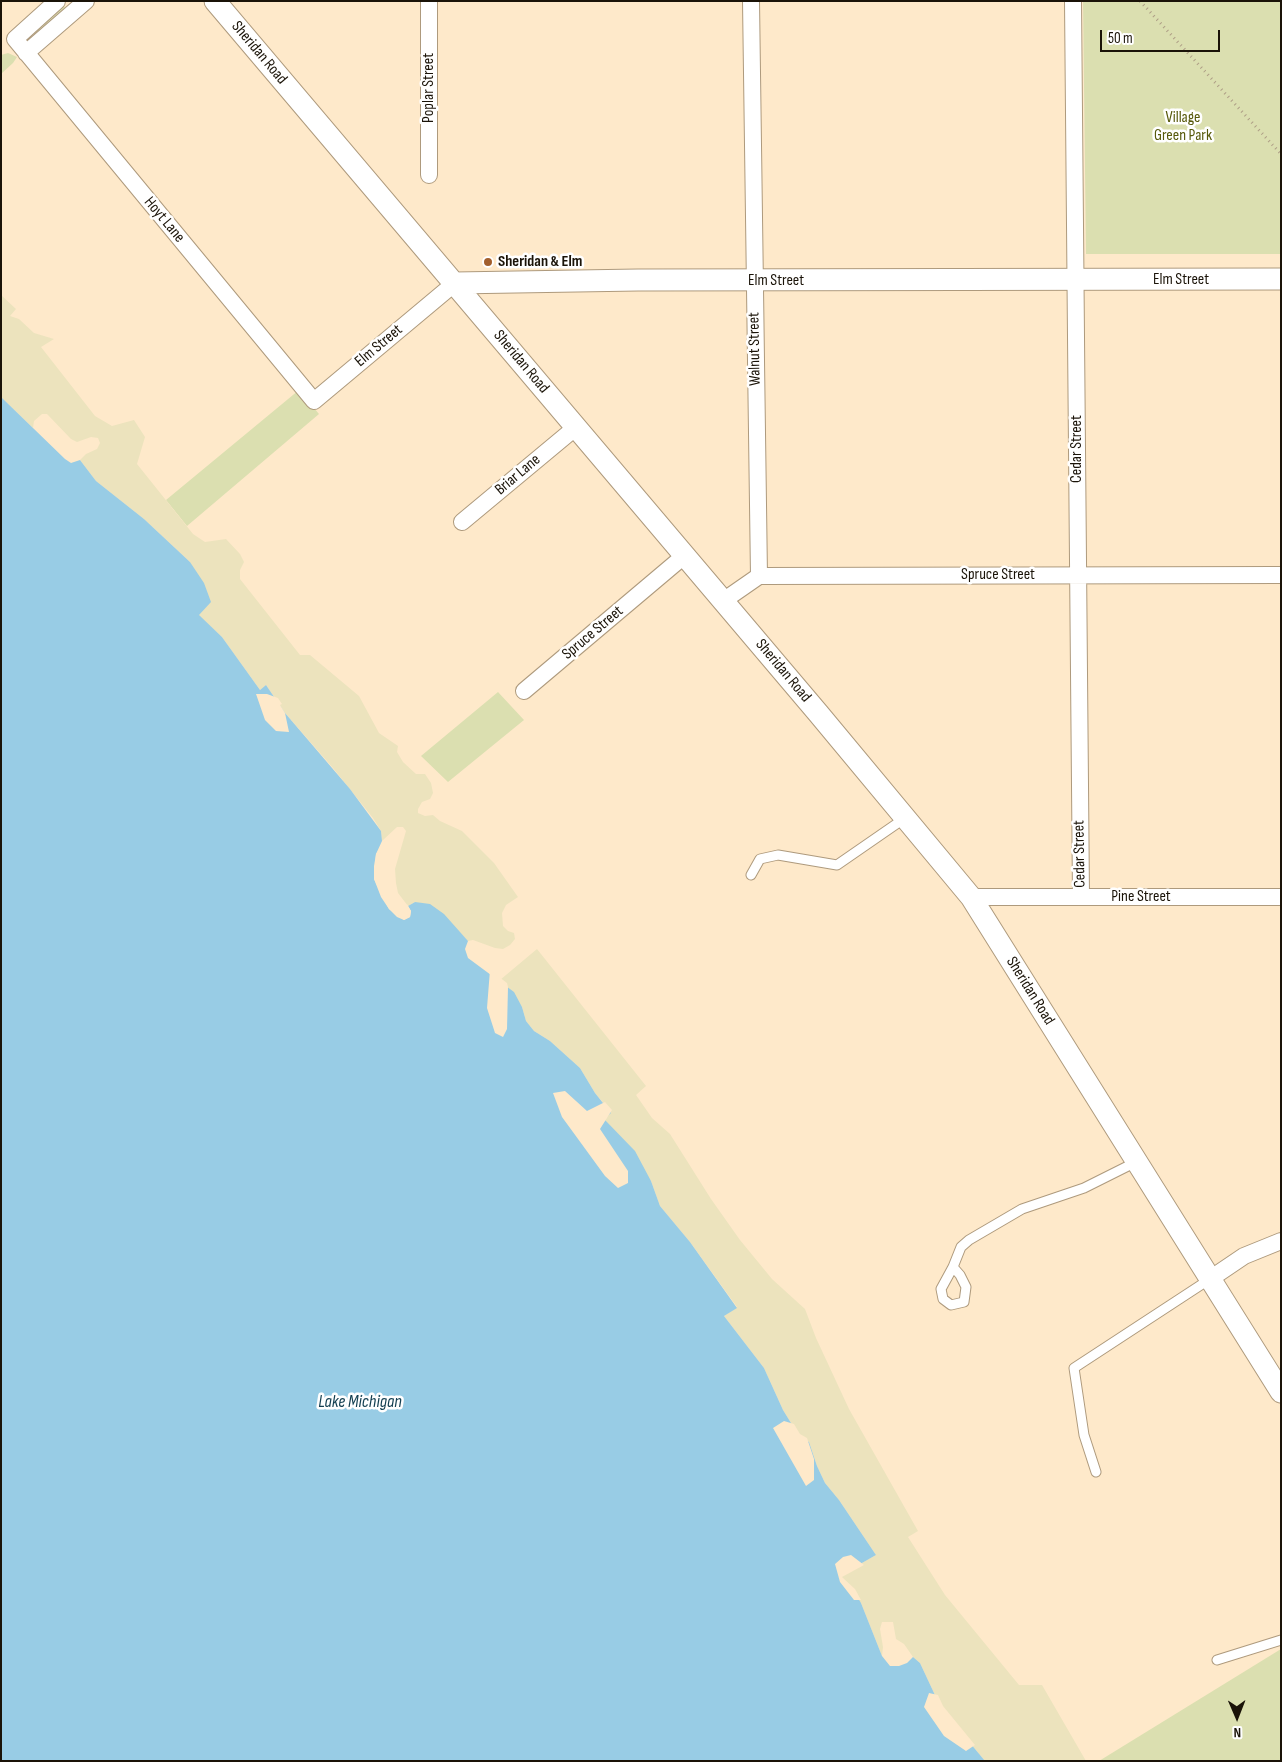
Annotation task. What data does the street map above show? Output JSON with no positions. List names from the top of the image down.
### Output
{
  "streets": {
    "street": [
      "Sheridan Road",
      "Poplar Street",
      "Hoyt Lane",
      "Elm Street",
      "Walnut Street",
      "Cedar Street",
      "Briar Lane",
      "Spruce Street",
      "Pine Street"
    ]
  },
  "crossings": [
    ["Sheridan Road", "Elm Street"],
    ["Sheridan Road", "Briar Lane"],
    ["Sheridan Road", "Spruce Street"],
    ["Sheridan Road", "Pine Street"],
    ["Hoyt Lane", "Elm Street"],
    ["Elm Street", "Walnut Street"],
    ["Elm Street", "Cedar Street"],
    ["Walnut Street", "Spruce Street"],
    ["Cedar Street", "Spruce Street"],
    ["Cedar Street", "Pine Street"]
  ],
  "water": ["Lake Michigan"],
  "parks": ["Village Green Park"],
  "places": ["Sheridan & Elm"],
  "scale_bar": "50 m",
  "north": "bottom"
}
